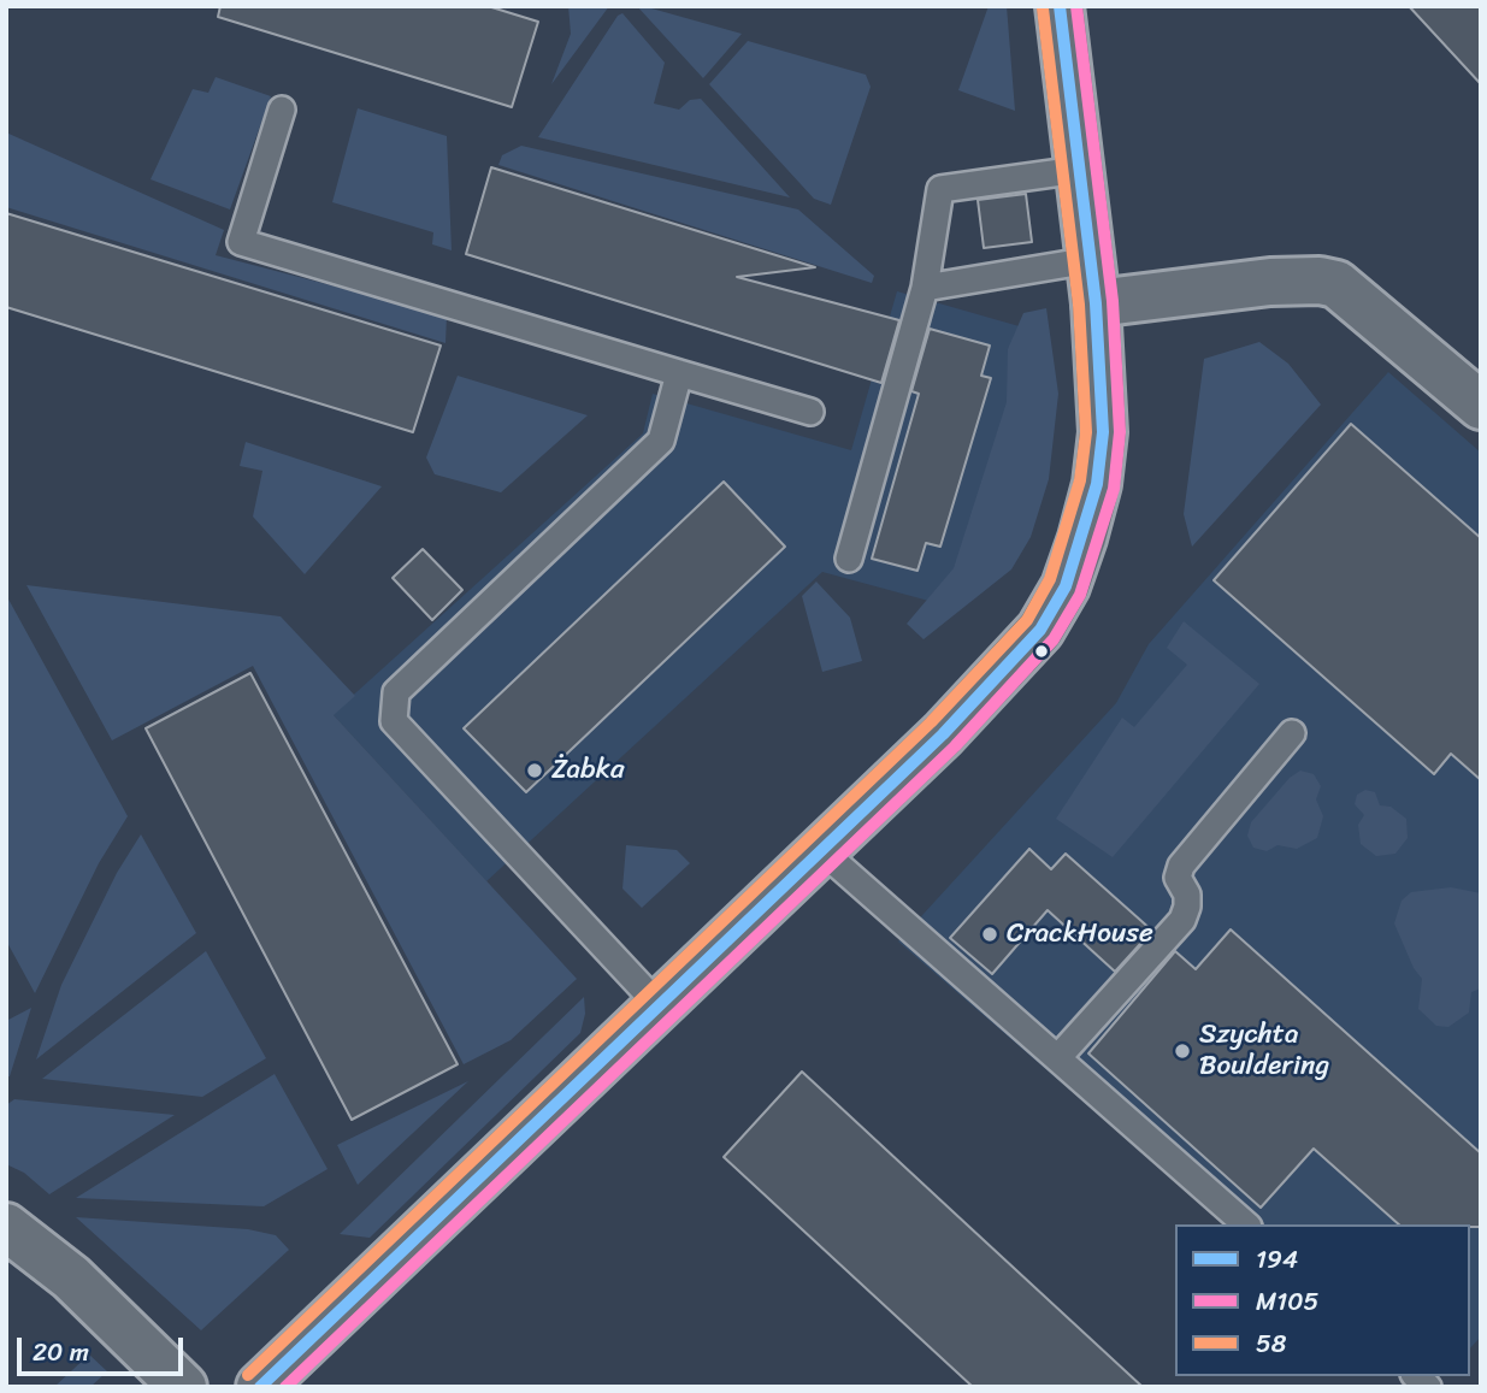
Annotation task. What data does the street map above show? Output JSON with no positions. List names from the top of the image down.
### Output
{
  "places": ["Żabka", "CrackHouse", "Szychta Bouldering"],
  "lines": ["transit line 194", "transit line M105", "transit line 58"],
  "legend": ["194", "M105", "58"],
  "scale_bar": "20 m"
}
